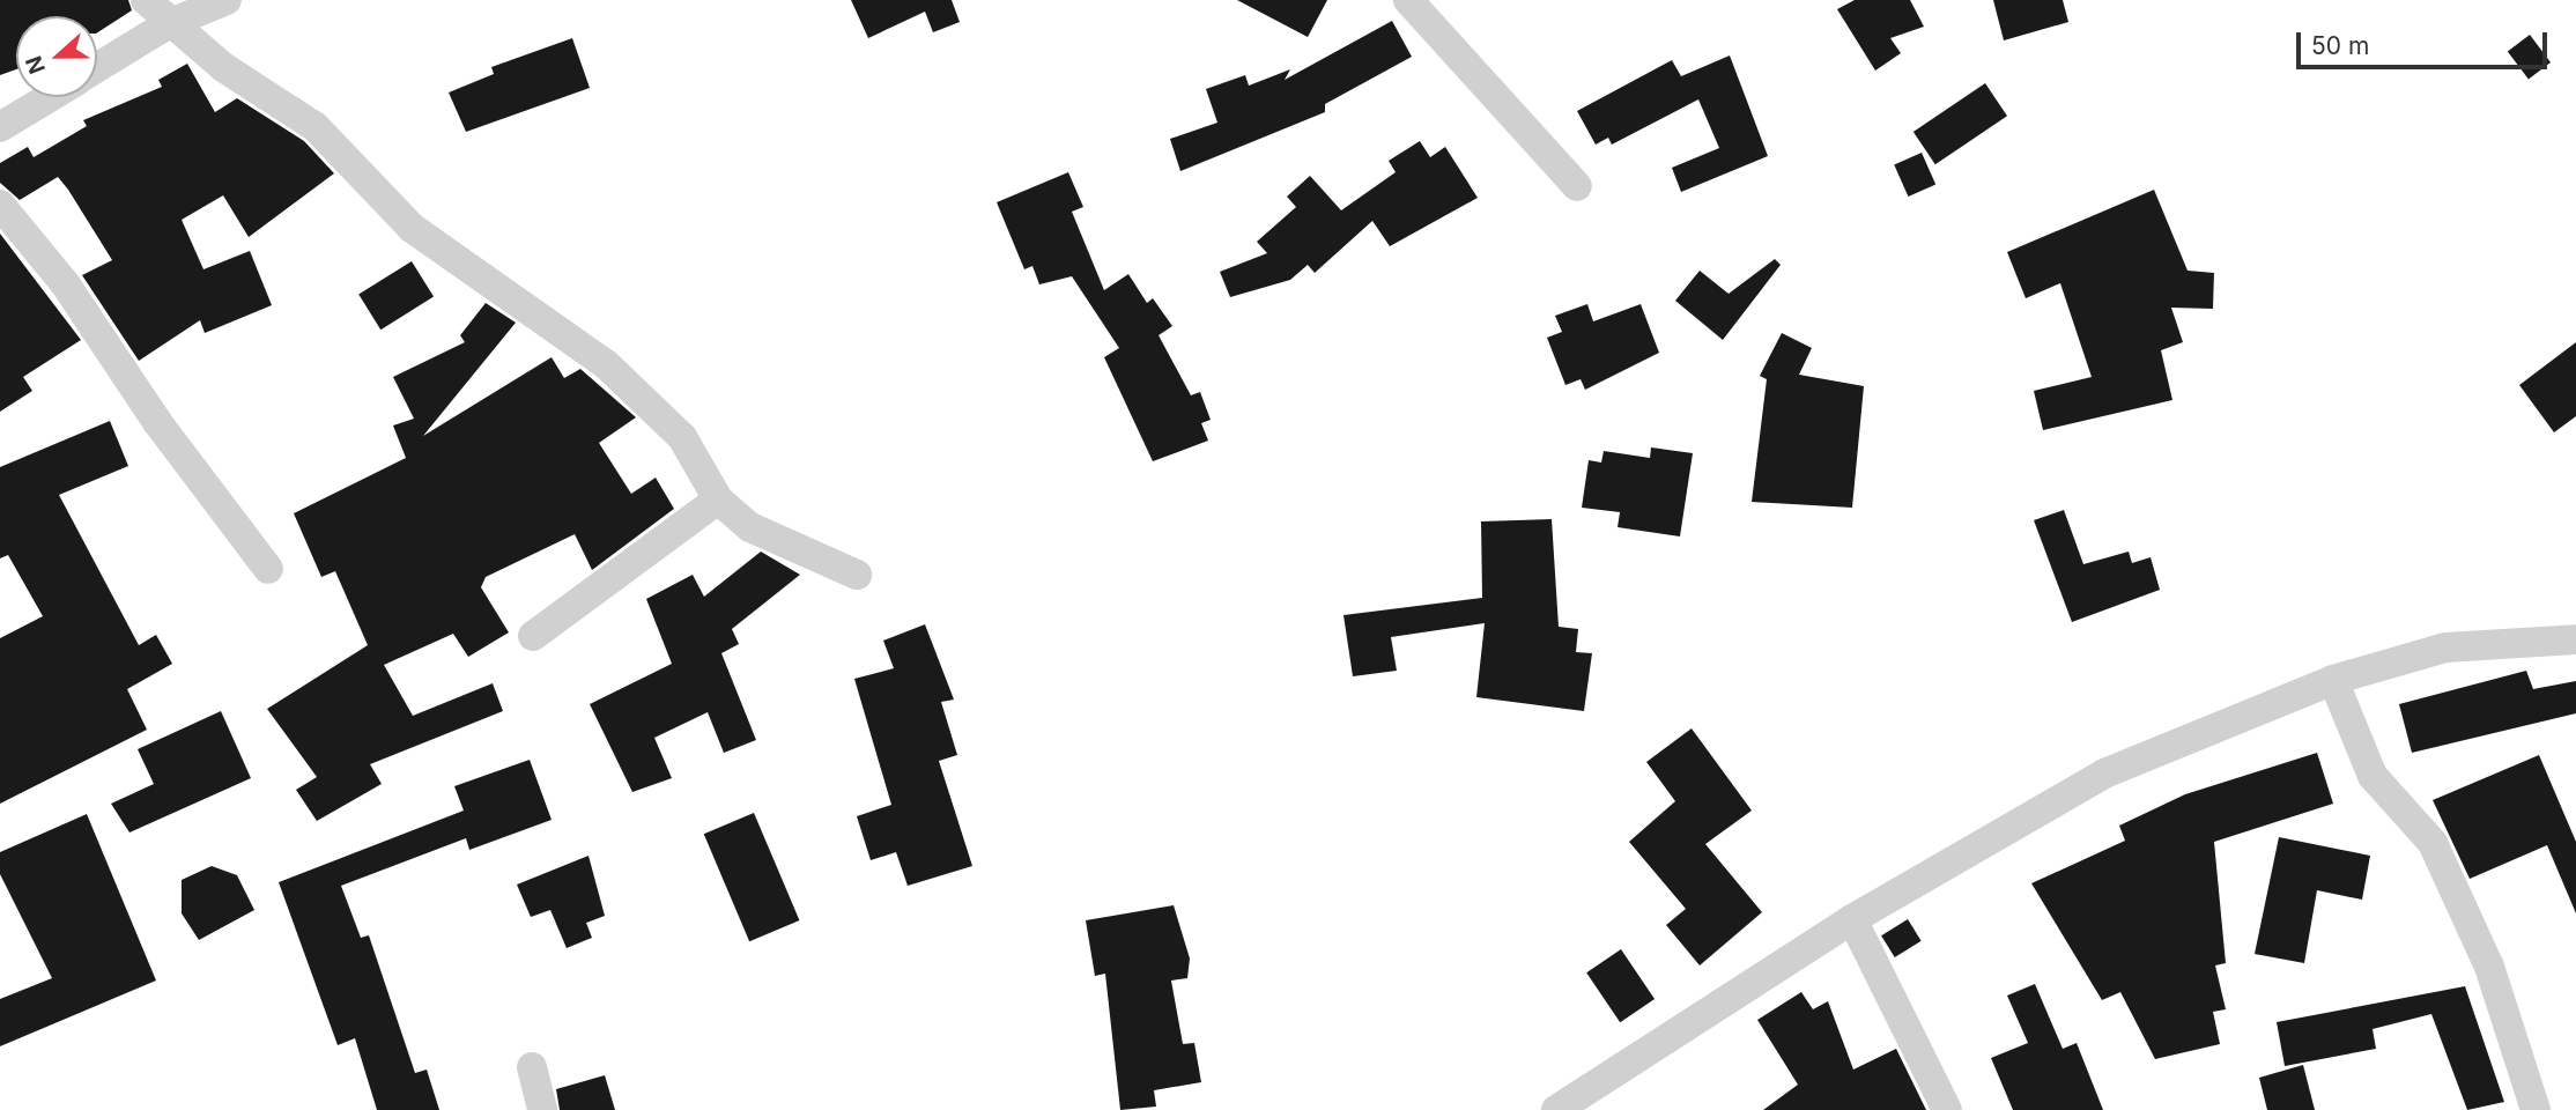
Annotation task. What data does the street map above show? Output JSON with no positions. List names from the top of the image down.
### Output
{
  "scale_bar": "50 m",
  "north": "left"
}
